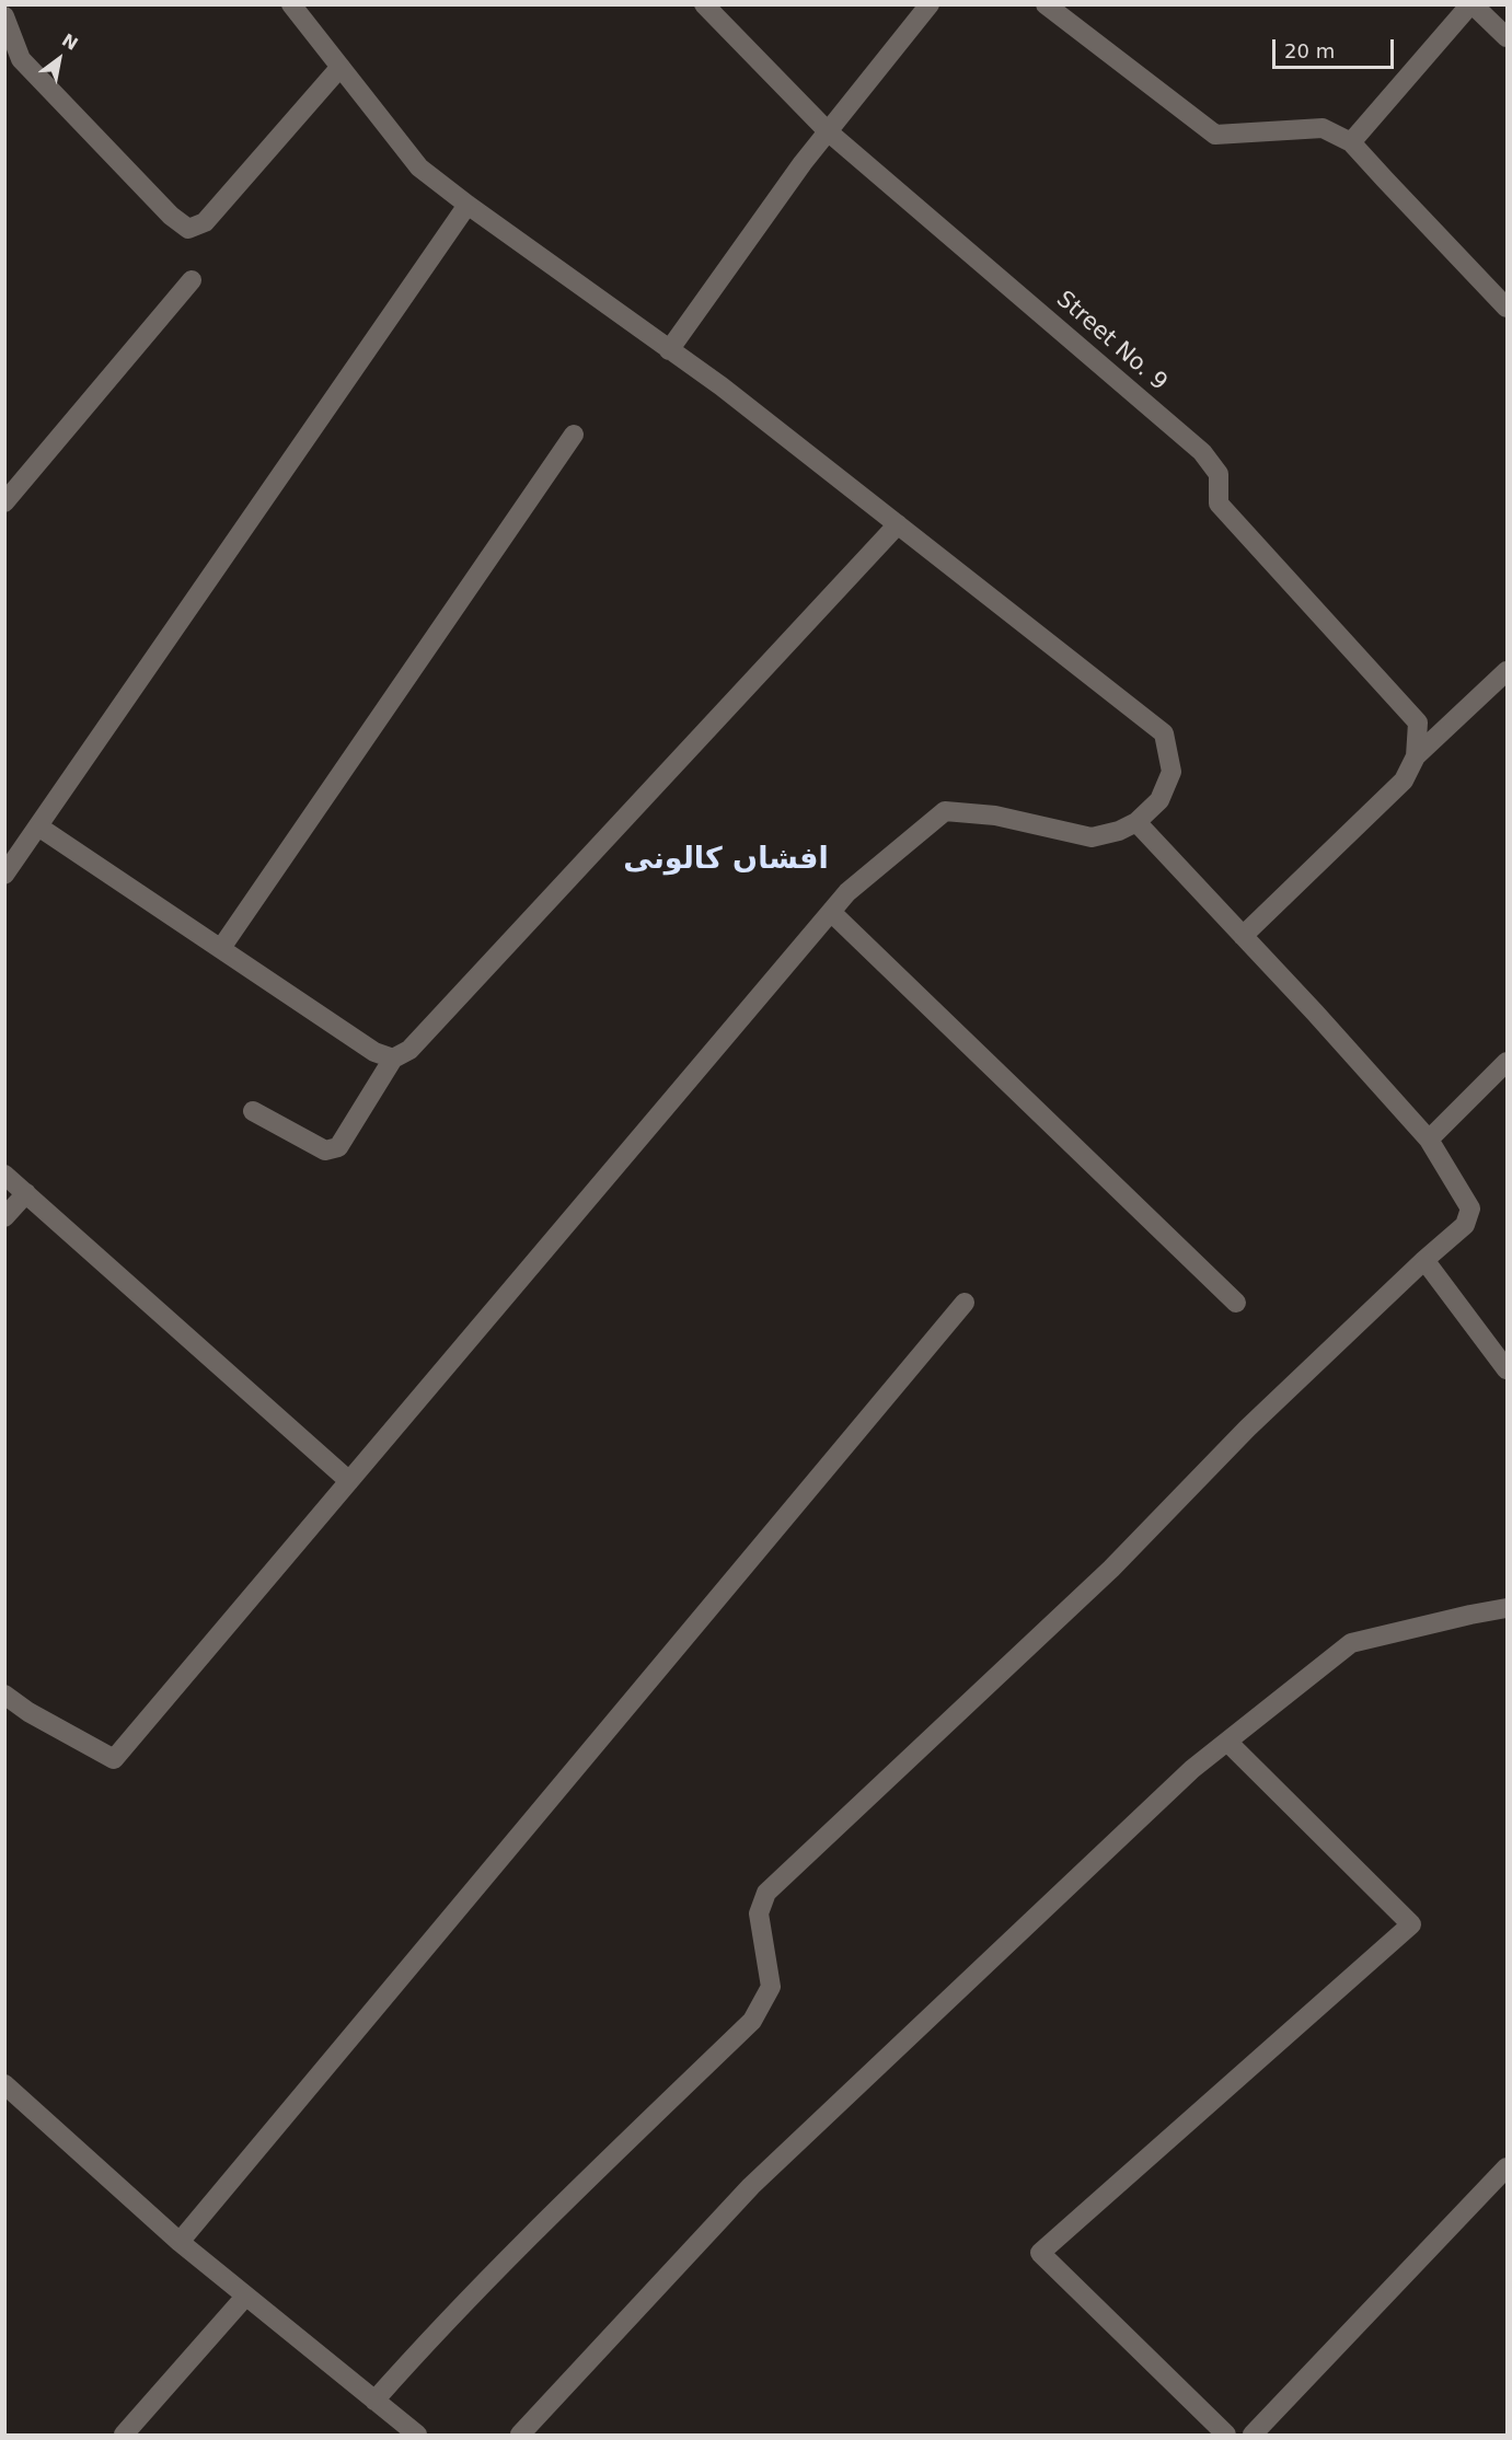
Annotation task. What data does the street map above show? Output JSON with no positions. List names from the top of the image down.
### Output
{
  "streets": {
    "street": ["Street No. 9"]
  },
  "districts": ["افشاں کالونی"],
  "scale_bar": "20 m",
  "north": "top right"
}
